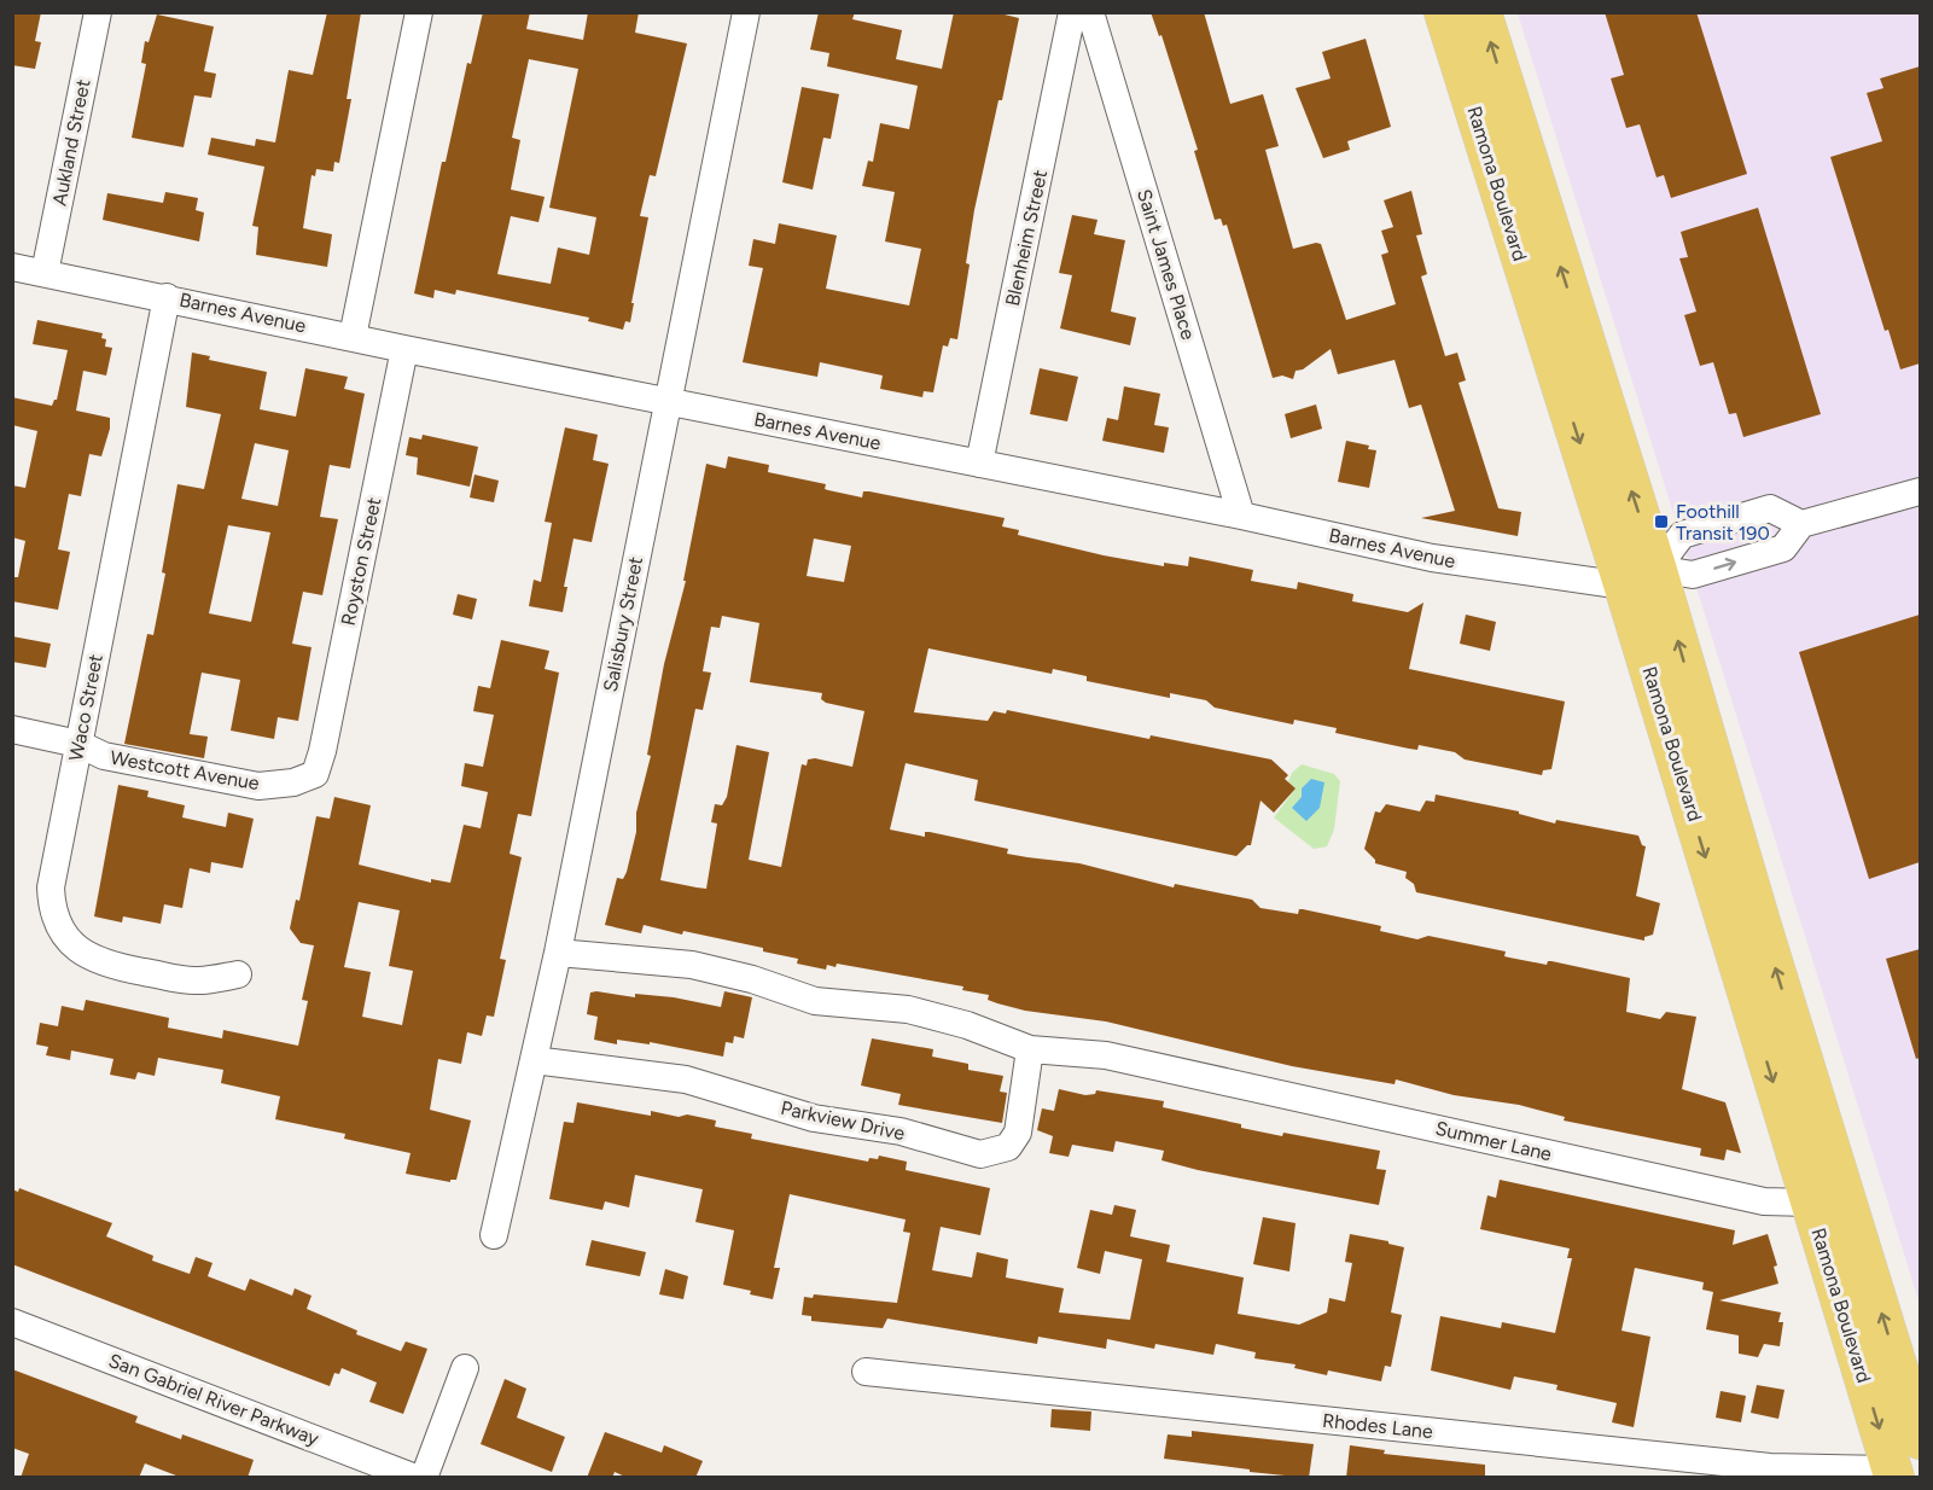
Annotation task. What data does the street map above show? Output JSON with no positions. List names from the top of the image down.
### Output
{
  "streets": {
    "main road": ["Ramona Boulevard"],
    "street": [
      "Aukland Street",
      "Blenheim Street",
      "Saint James Place",
      "Barnes Avenue",
      "Royston Street",
      "Salisbury Street",
      "Waco Street",
      "Westcott Avenue",
      "Parkview Drive",
      "Summer Lane",
      "San Gabriel River Parkway",
      "Rhodes Lane"
    ]
  },
  "crossings": [
    ["Aukland Street", "Barnes Avenue"],
    ["Ramona Boulevard", "Barnes Avenue"],
    ["Ramona Boulevard", "Summer Lane"],
    ["Ramona Boulevard", "Rhodes Lane"],
    ["Blenheim Street", "Barnes Avenue"],
    ["Saint James Place", "Barnes Avenue"],
    ["Barnes Avenue", "Royston Street"],
    ["Barnes Avenue", "Salisbury Street"],
    ["Barnes Avenue", "Waco Street"],
    ["Royston Street", "Westcott Avenue"],
    ["Salisbury Street", "Parkview Drive"],
    ["Waco Street", "Westcott Avenue"],
    ["Parkview Drive", "Summer Lane"]
  ],
  "places": {
    "transit": ["Foothill Transit 190"]
  }
}
